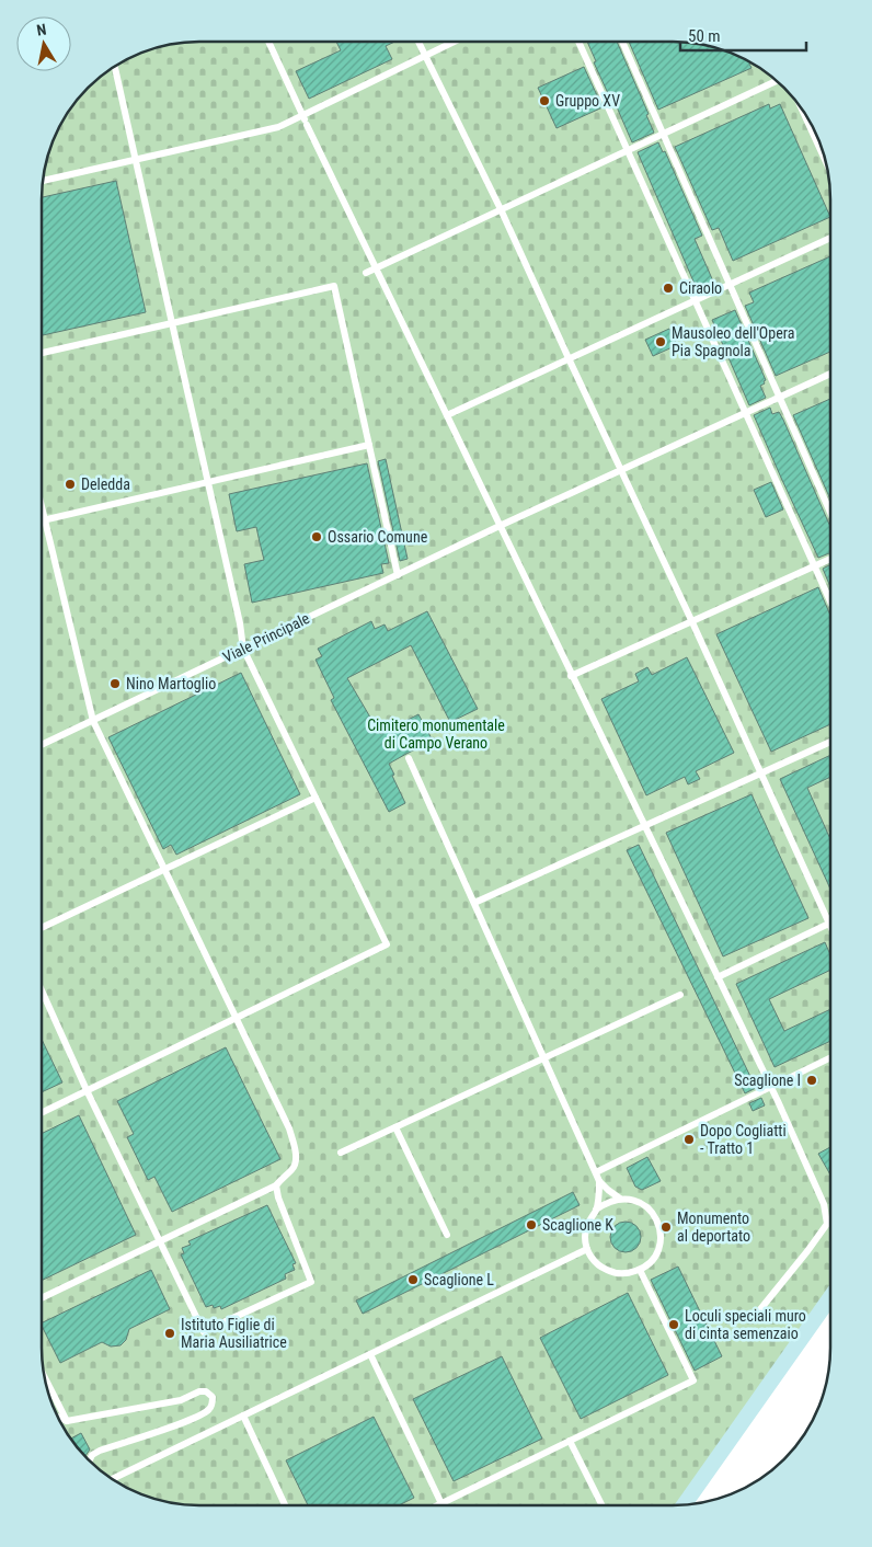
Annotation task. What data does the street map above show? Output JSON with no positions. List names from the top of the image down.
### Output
{
  "streets": {
    "lane": ["Viale Principale"]
  },
  "parks": ["Cimitero monumentale di Campo Verano"],
  "places": [
    "Gruppo XV",
    "Ciraolo",
    "Mausoleo dell'Opera Pia Spagnola",
    "Deledda",
    "Ossario Comune",
    "Nino Martoglio",
    "Scaglione I",
    "Dopo Cogliatti - Tratto 1",
    "Scaglione K",
    "Monumento al deportato",
    "Scaglione L",
    "Loculi speciali muro di cinta semenzaio",
    "Istituto Figlie di Maria Ausiliatrice"
  ],
  "scale_bar": "50 m",
  "north": "top"
}
